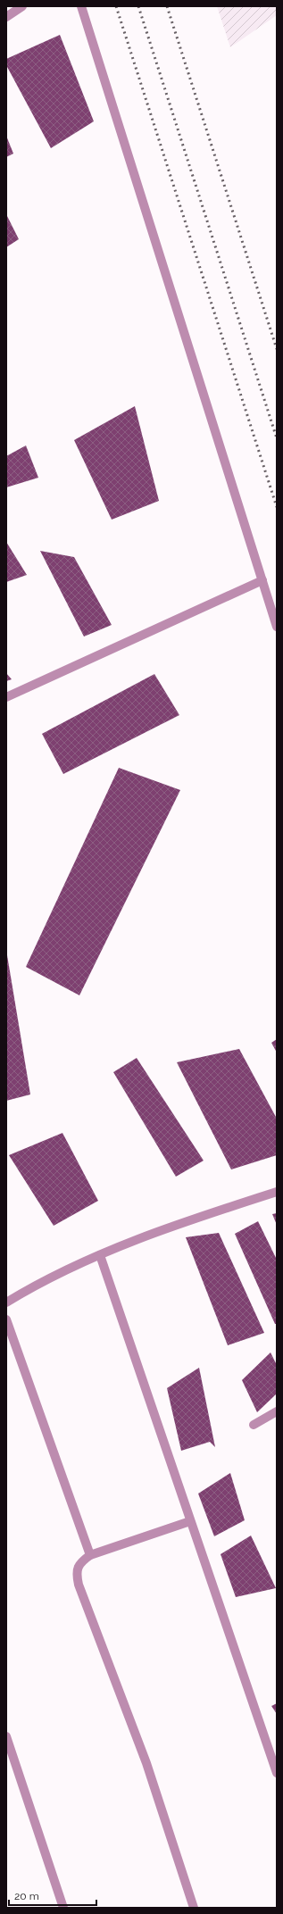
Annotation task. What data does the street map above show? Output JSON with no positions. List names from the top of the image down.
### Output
{
  "scale_bar": "20 m"
}
